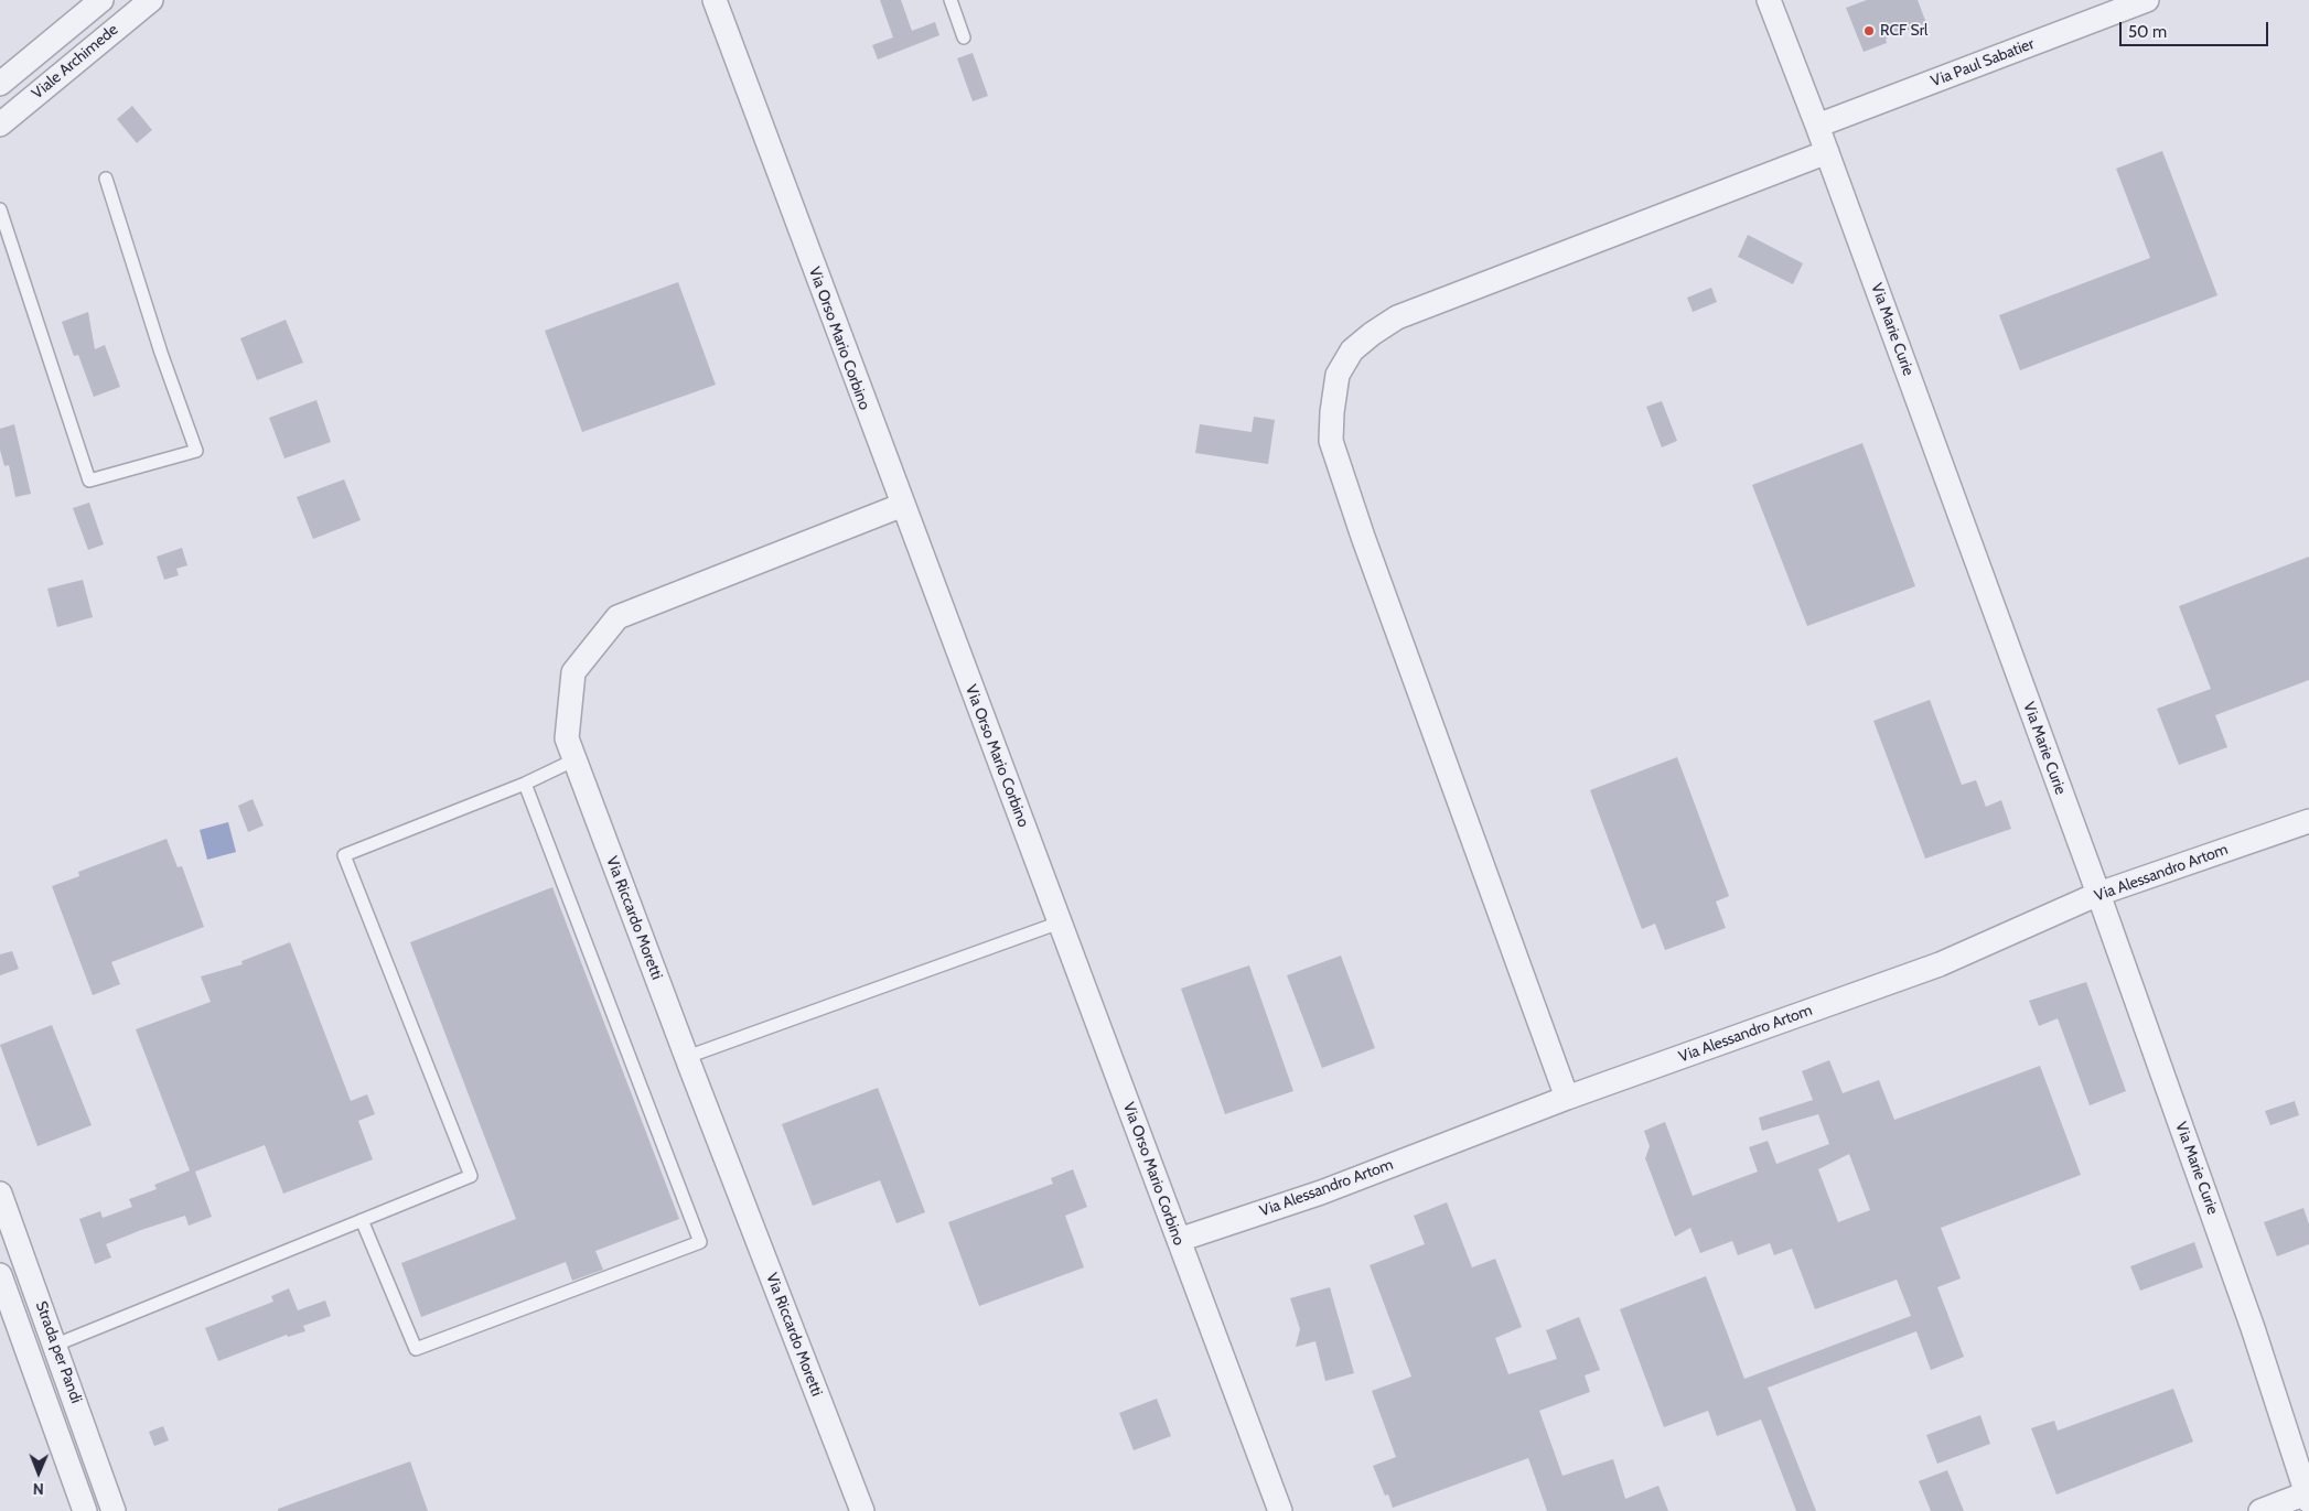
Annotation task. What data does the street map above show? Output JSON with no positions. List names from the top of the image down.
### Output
{
  "streets": {
    "street": [
      "Viale Archimede",
      "Via Paul Sabatier",
      "Via Marie Curie",
      "Via Orso Mario Corbino",
      "Via Alessandro Artom",
      "Via Riccardo Moretti",
      "Strada per Pandi"
    ]
  },
  "crossings": [
    ["Via Paul Sabatier", "Via Marie Curie"],
    ["Via Marie Curie", "Via Alessandro Artom"],
    ["Via Orso Mario Corbino", "Via Alessandro Artom"],
    ["Via Orso Mario Corbino", "Via Riccardo Moretti"]
  ],
  "places": ["RCF Srl"],
  "scale_bar": "50 m",
  "north": "bottom"
}
